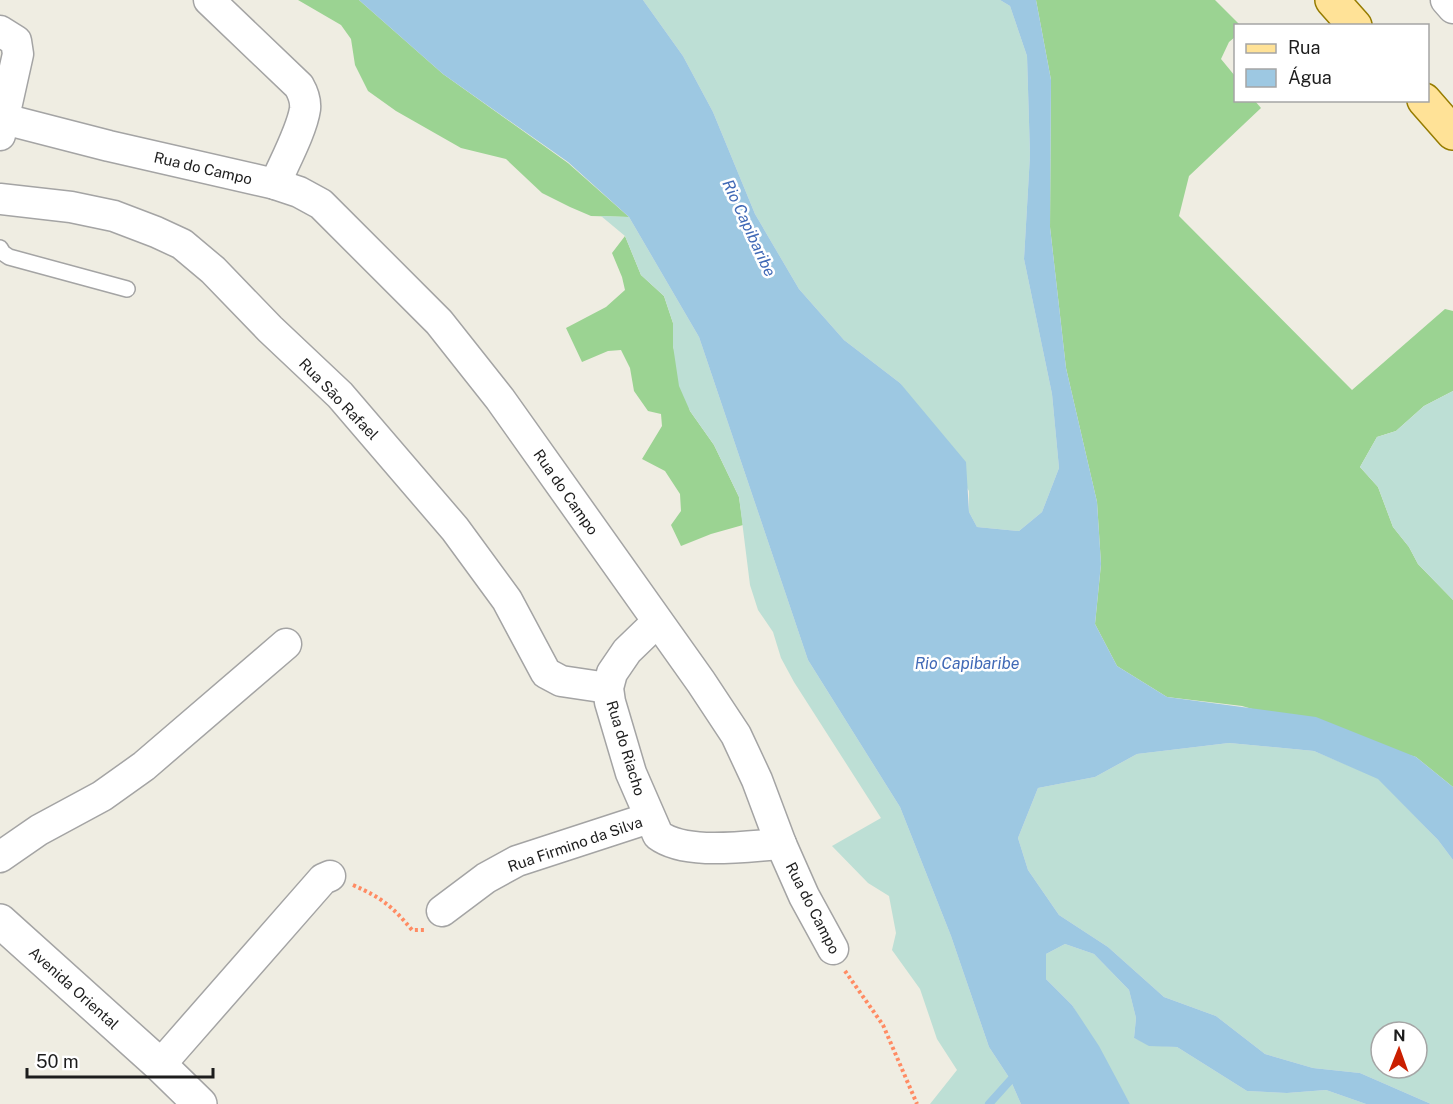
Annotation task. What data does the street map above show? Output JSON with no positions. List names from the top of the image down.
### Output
{
  "streets": {
    "street": [
      "Rua do Campo",
      "Rua São Rafael",
      "Rua do Riacho",
      "Rua Firmino da Silva",
      "Avenida Oriental"
    ]
  },
  "crossings": [
    ["Rua do Campo", "Rua do Riacho"],
    ["Rua do Campo", "Rua Firmino da Silva"],
    ["Rua São Rafael", "Rua do Riacho"],
    ["Rua do Riacho", "Rua Firmino da Silva"]
  ],
  "water": ["Rio Capibaribe"],
  "legend": ["Rua", "Água"],
  "scale_bar": "50 m",
  "north": "top"
}
